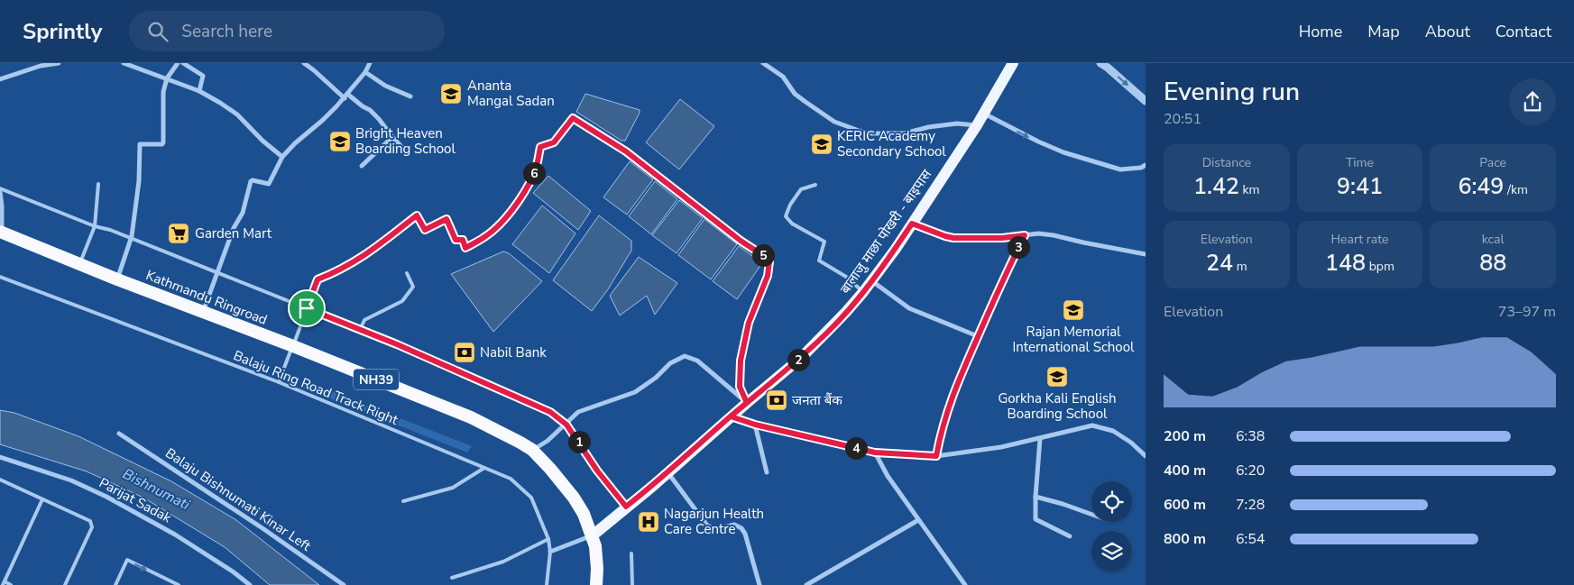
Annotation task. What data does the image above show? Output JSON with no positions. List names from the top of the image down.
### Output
{
  "streets": {
    "highway": ["Kathmandu Ringroad", "NH39"],
    "main road": ["बालाजु माछा पोखरी - बाइपास"],
    "street": ["Balaju Bishnumati Kinar Left", "Parijat Sadak"],
    "lane": ["Balaju Ring Road Track Right"]
  },
  "crossings": [
    ["बालाजु माछा पोखरी - बाइपास", "Kathmandu Ringroad"]
  ],
  "water": ["Bishnumati"],
  "places": {
    "school or university": [
      "Ananta Mangal Sadan",
      "Bright Heaven Boarding School",
      "KERIC Academy Secondary School",
      "Rajan Memorial International School",
      "Gorkha Kali English Boarding School"
    ],
    "supermarket": ["Garden Mart"],
    "bank": ["Nabil Bank", "जनता बैंक"],
    "hospital": ["Nagarjun Health Care Centre"]
  },
  "page": {
    "header": "Sprintly",
    "search": "Search here",
    "nav": [
      "Home",
      "Map",
      "About",
      "Contact"
    ],
    "heading": ["Evening run", "20:51"],
    "stats": [
      ["Distance", "1.42 km"],
      ["Time", "9:41"],
      ["Pace", "6:49 /km"],
      ["Elevation", "24 m"],
      ["Heart rate", "148 bpm"],
      ["kcal", "88"]
    ],
    "pins": [
      "6",
      "3",
      "5",
      "2",
      "1",
      "4"
    ],
    "chart": ["Elevation", "73–97 m"],
    "list": [
      {
        "name": "200 m",
        "note": "6:38"
      },
      {
        "name": "400 m",
        "note": "6:20"
      },
      {
        "name": "600 m",
        "note": "7:28"
      },
      {
        "name": "800 m",
        "note": "6:54"
      }
    ]
  }
}
